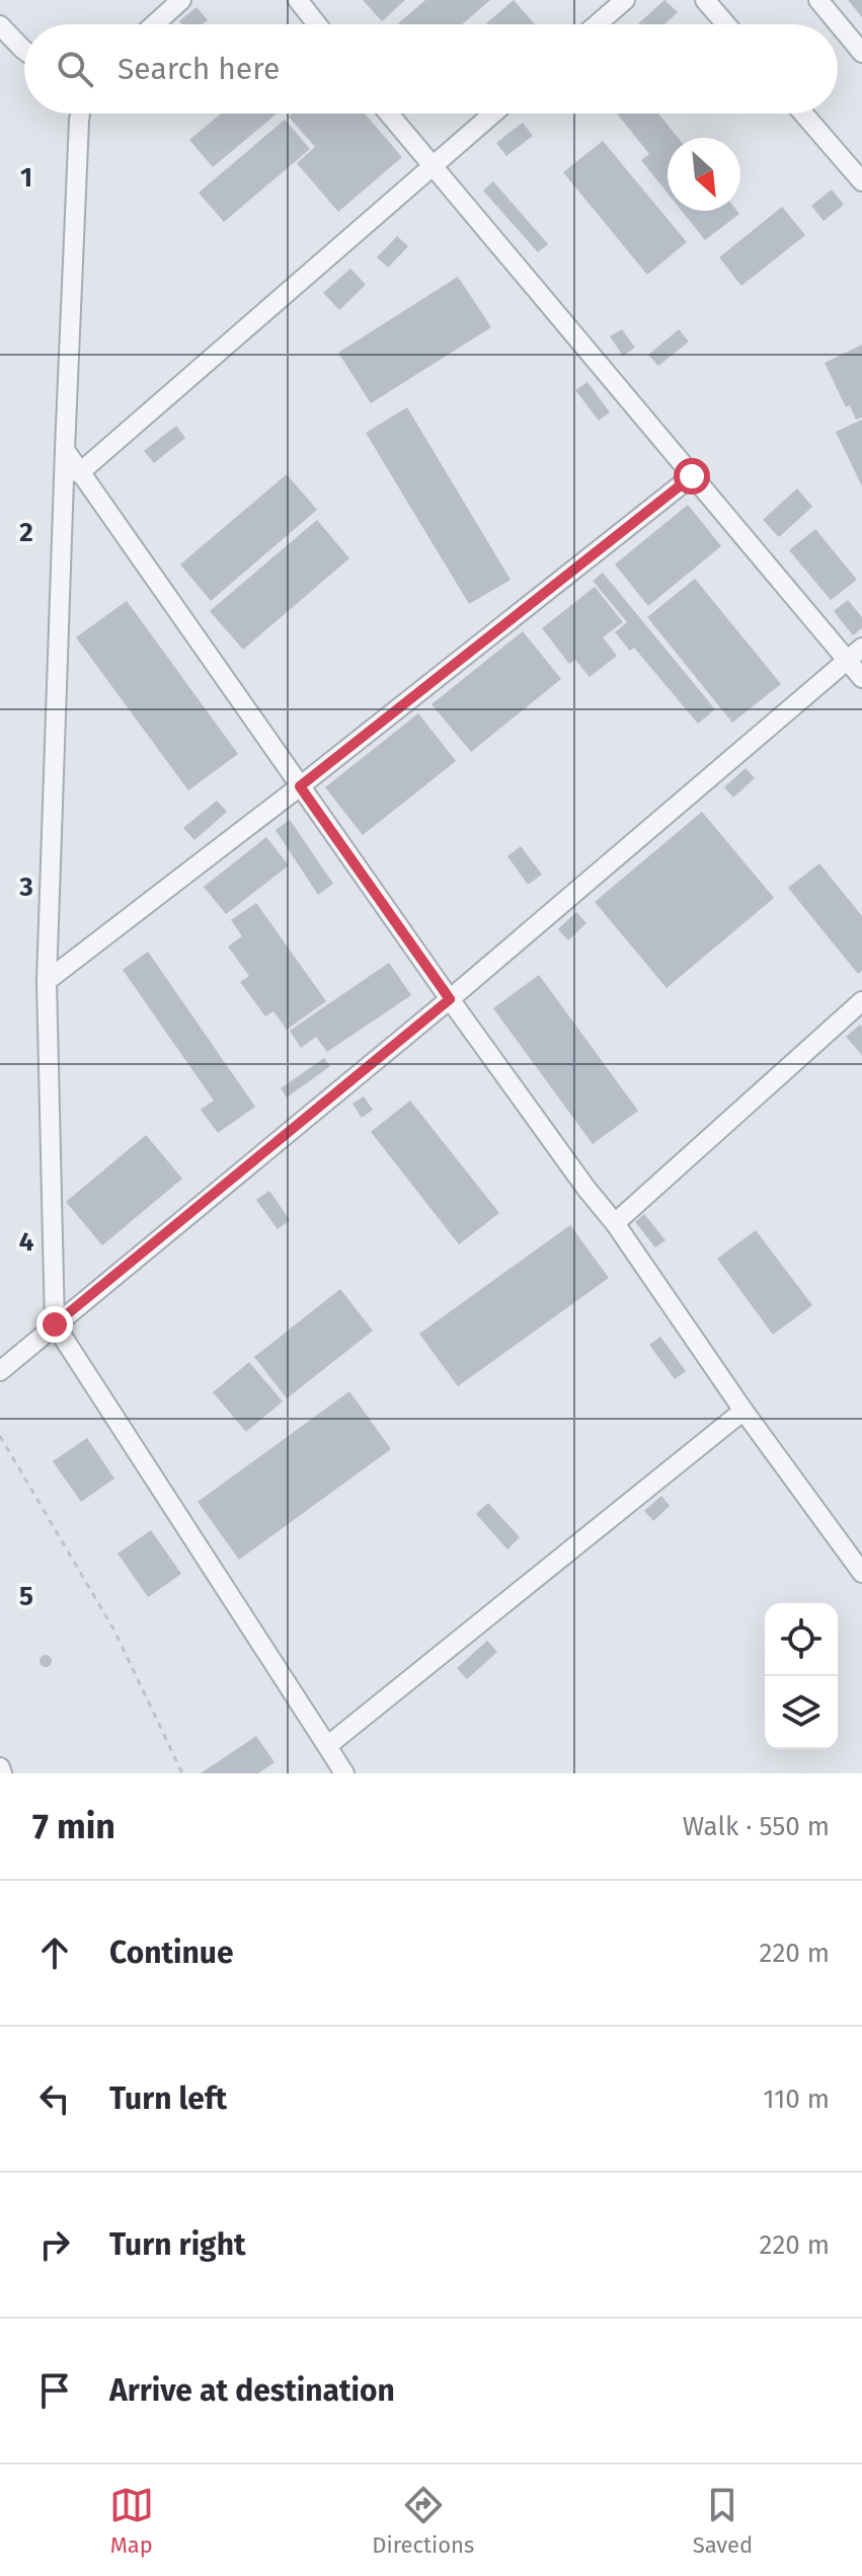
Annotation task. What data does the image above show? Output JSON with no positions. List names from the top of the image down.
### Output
{
  "north": "bottom right",
  "page": {
    "search": "Search here",
    "heading": ["7 min", "Walk · 550 m"],
    "list": [
      ["Continue", "220 m"],
      ["Turn left", "110 m"],
      ["Turn right", "220 m"],
      "Arrive at destination"
    ],
    "nav": ["Map", "Directions", "Saved"]
  },
  "grid": {
    "rows": [
      "1",
      "2",
      "3",
      "4",
      "5"
    ]
  }
}
